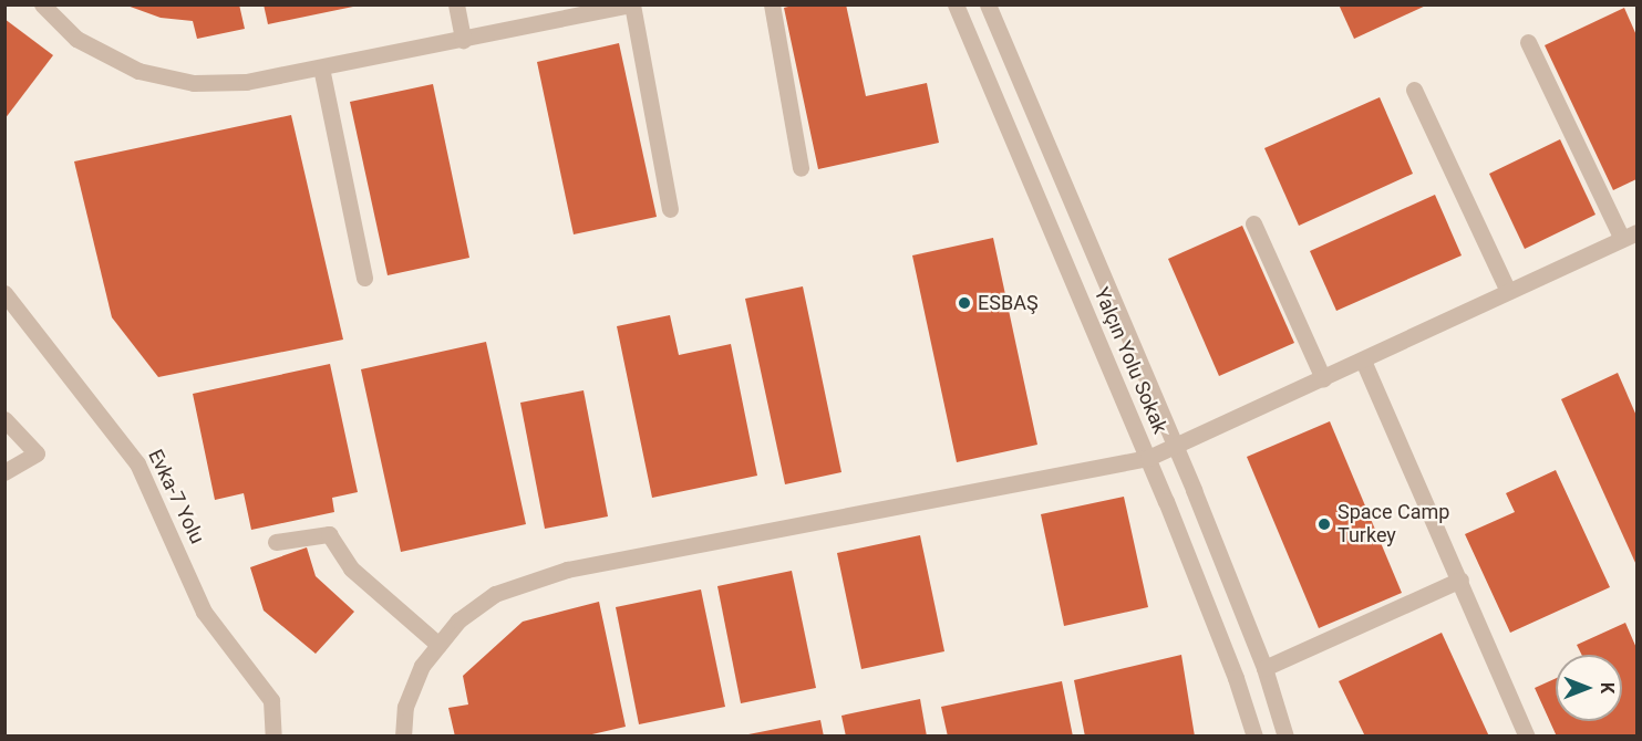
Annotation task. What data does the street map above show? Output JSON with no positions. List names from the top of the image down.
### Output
{
  "streets": {
    "street": ["Yalçın Yolu Sokak", "Evka-7 Yolu"]
  },
  "places": ["ESBAŞ", "Space Camp Turkey"],
  "north": "right"
}
